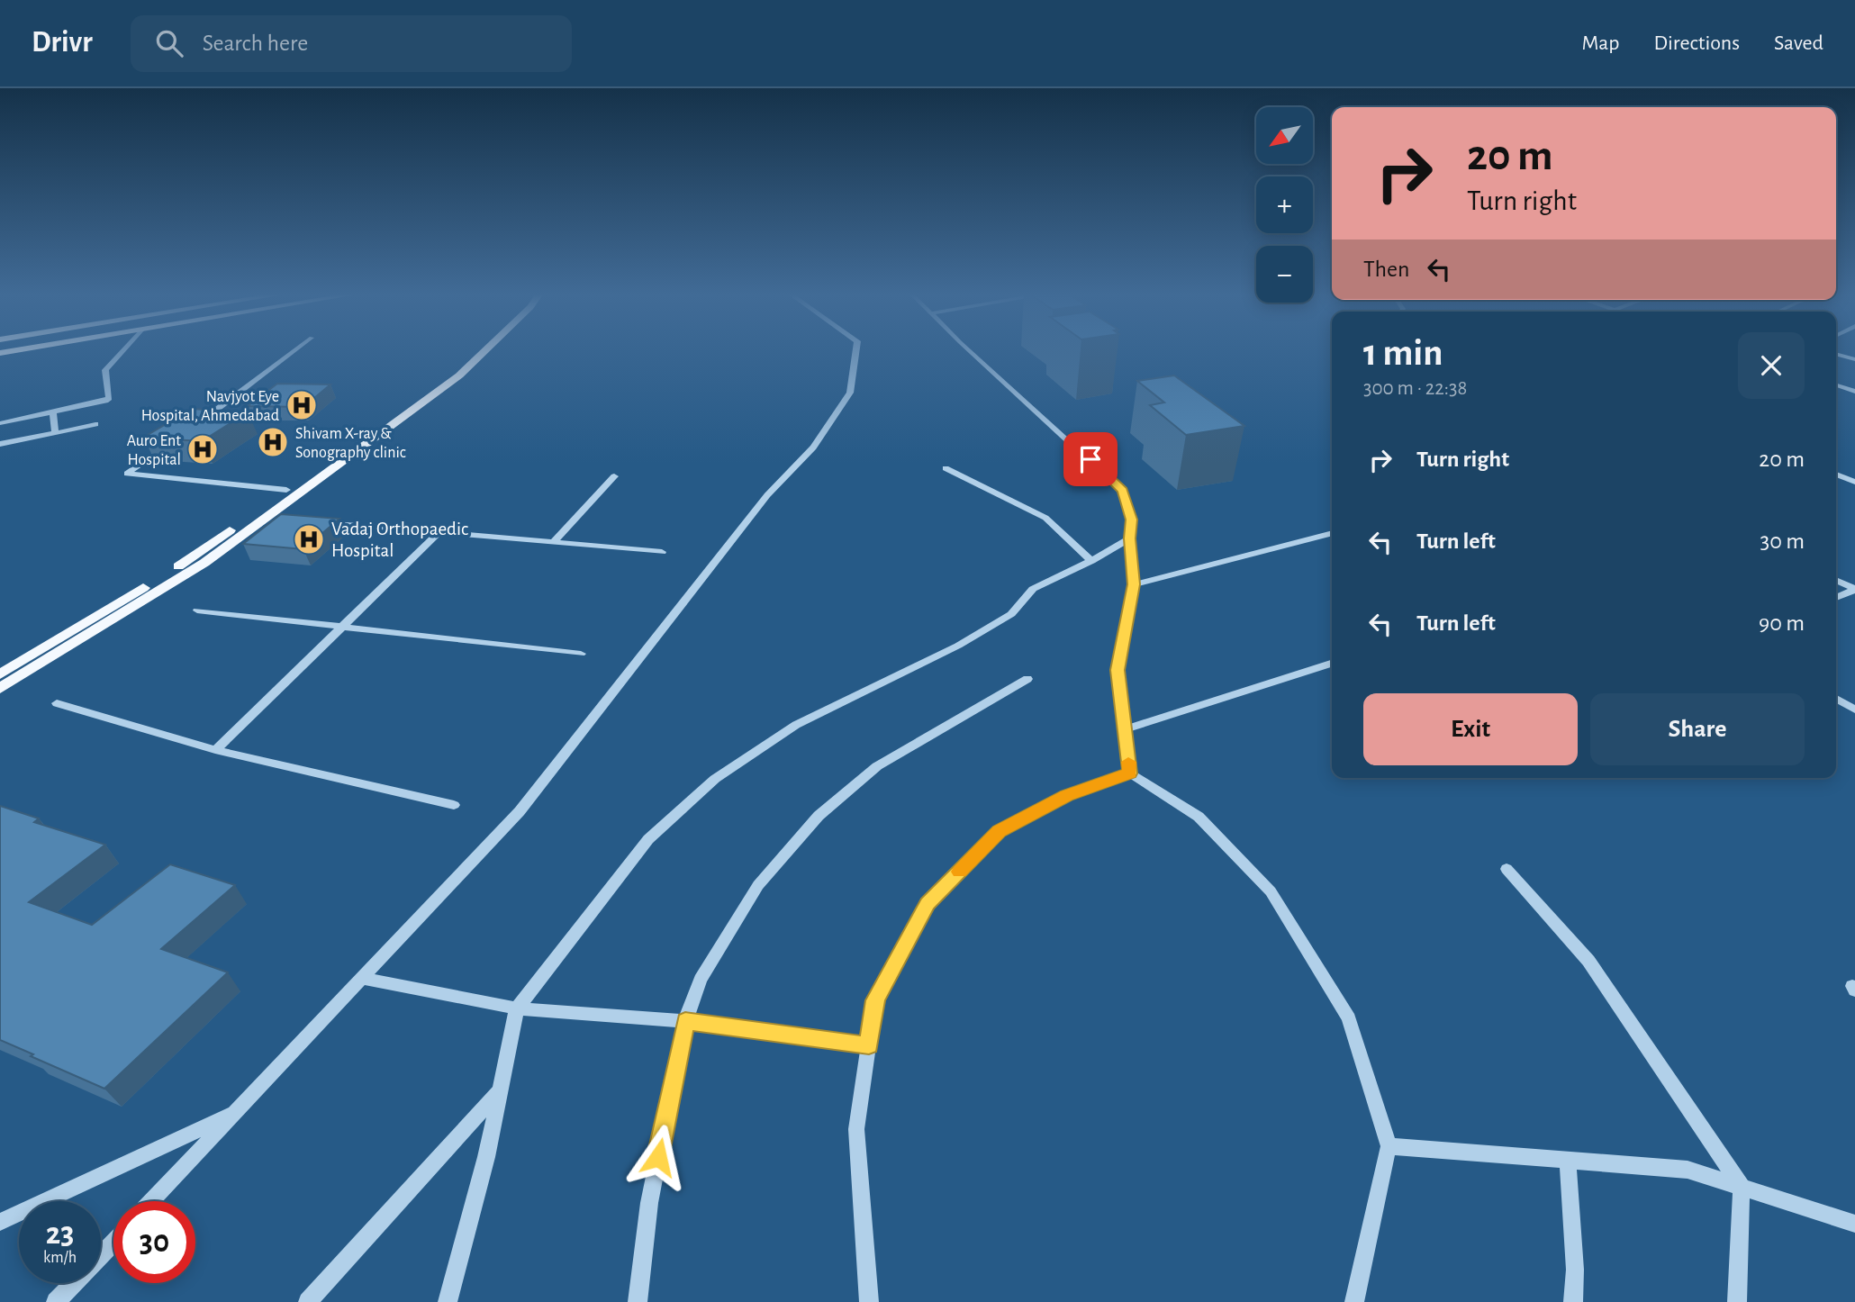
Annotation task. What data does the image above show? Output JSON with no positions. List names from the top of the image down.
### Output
{
  "places": {
    "hospital": [
      "Navjyot Eye Hospital, Ahmedabad",
      "Shivam X-ray & Sonography clinic",
      "Auro Ent Hospital",
      "Vadaj Orthopaedic Hospital"
    ]
  },
  "north": "bottom left",
  "page": {
    "header": "Drivr",
    "search": "Search here",
    "nav": ["Map", "Directions", "Saved"],
    "map_buttons": ["+", "−"],
    "turn": ["20 m", "Turn right"],
    "then": "Then",
    "heading": ["1 min", "300 m · 22:38"],
    "list": [
      {
        "name": "Turn right",
        "value": "20 m"
      },
      {
        "name": "Turn left",
        "value": "30 m"
      },
      {
        "name": "Turn left",
        "value": "90 m"
      }
    ],
    "buttons": ["Exit", "Share"],
    "speed": "23 km/h",
    "limit": "30"
  }
}
